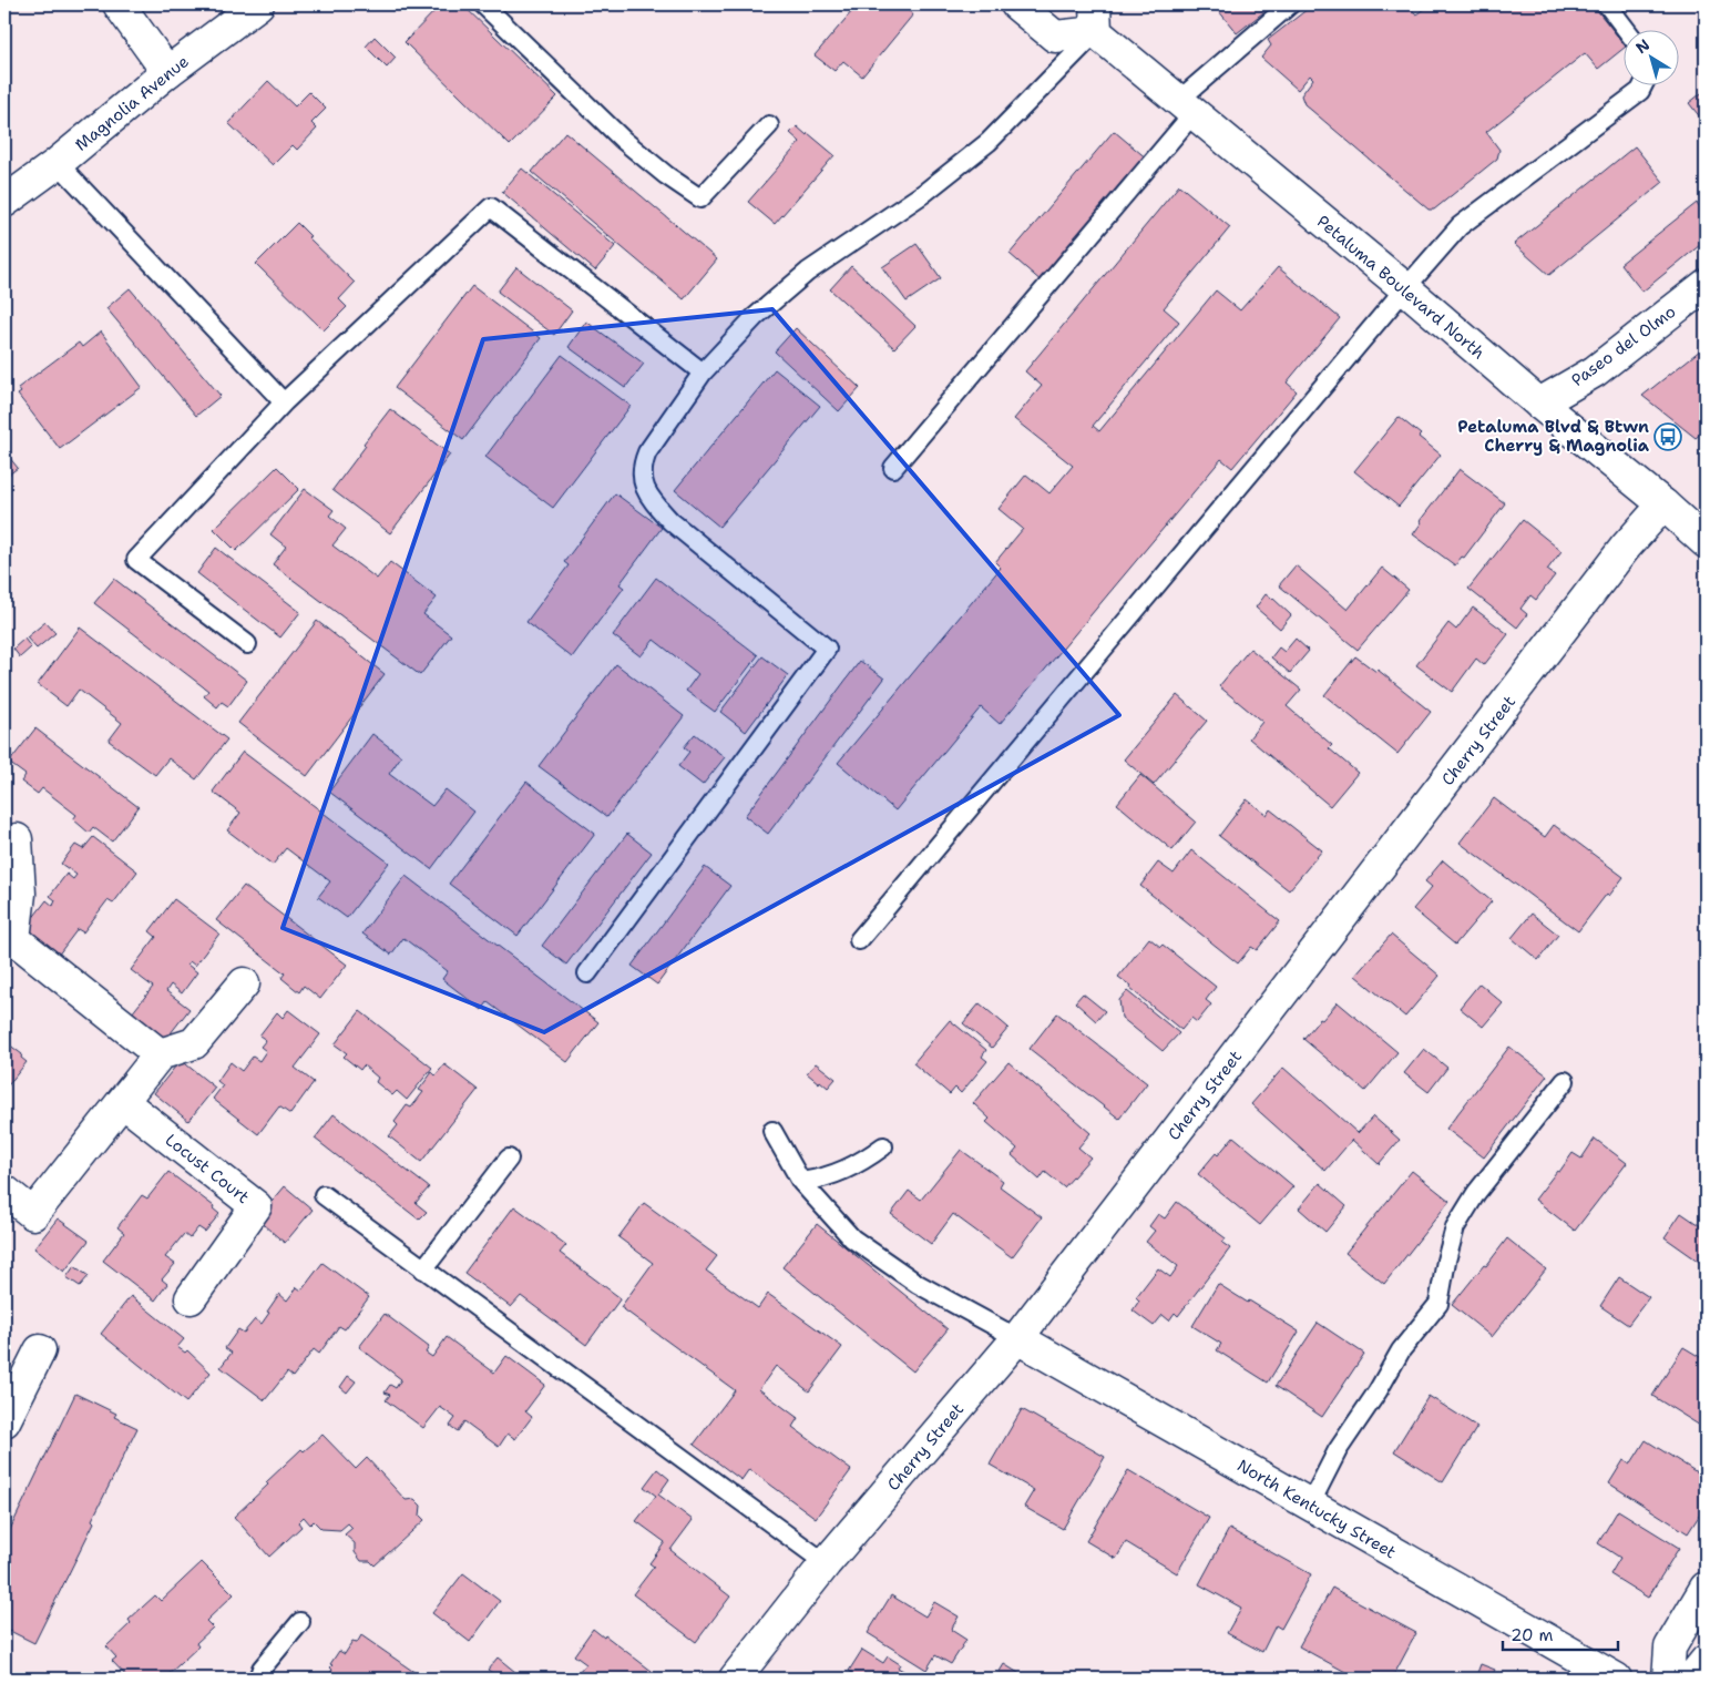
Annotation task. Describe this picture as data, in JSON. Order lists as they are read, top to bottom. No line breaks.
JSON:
{"streets":{"street":["Magnolia Avenue","Petaluma Boulevard North","Paseo del Olmo","Cherry Street","Locust Court","North Kentucky Street"]},"crossings":[["Petaluma Boulevard North","Paseo del Olmo"],["Petaluma Boulevard North","Cherry Street"],["Cherry Street","North Kentucky Street"]],"places":{"bus stop":["Petaluma Blvd & Btwn Cherry & Magnolia"]},"scale_bar":"20 m","north":"top left"}
